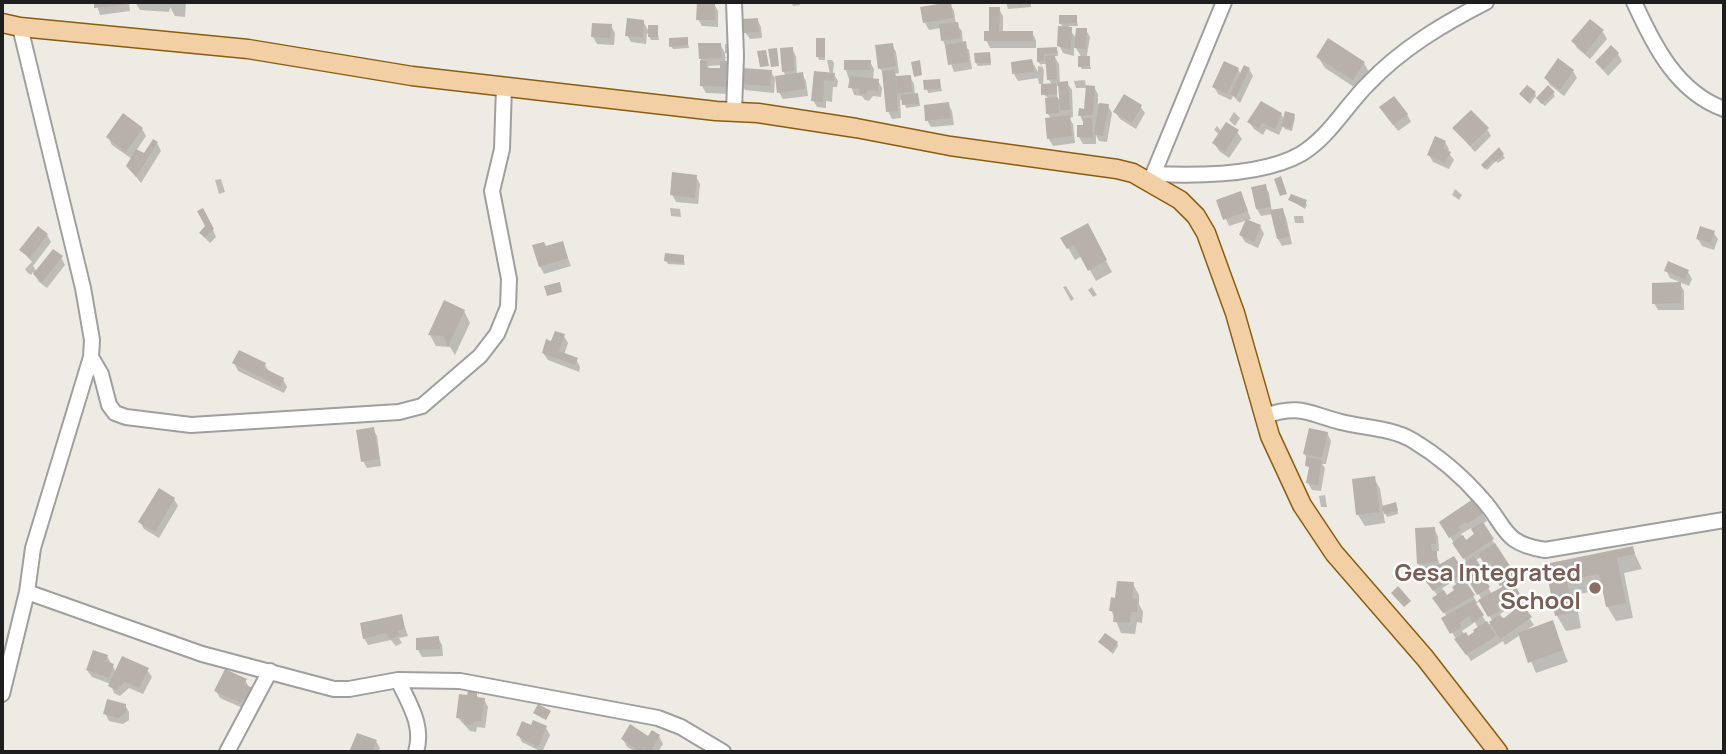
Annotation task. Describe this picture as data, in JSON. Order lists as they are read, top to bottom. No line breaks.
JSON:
{"places":["Gesa Integrated School"]}
